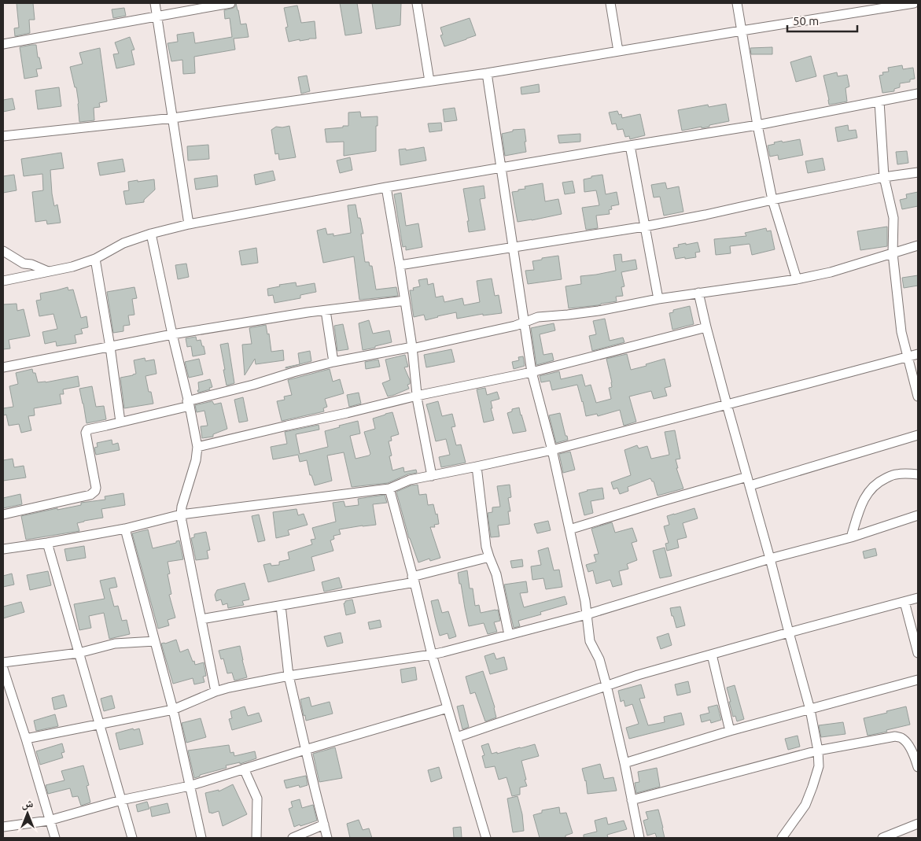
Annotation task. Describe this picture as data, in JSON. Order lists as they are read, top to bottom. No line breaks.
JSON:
{"scale_bar":"50 m","north":"top"}
